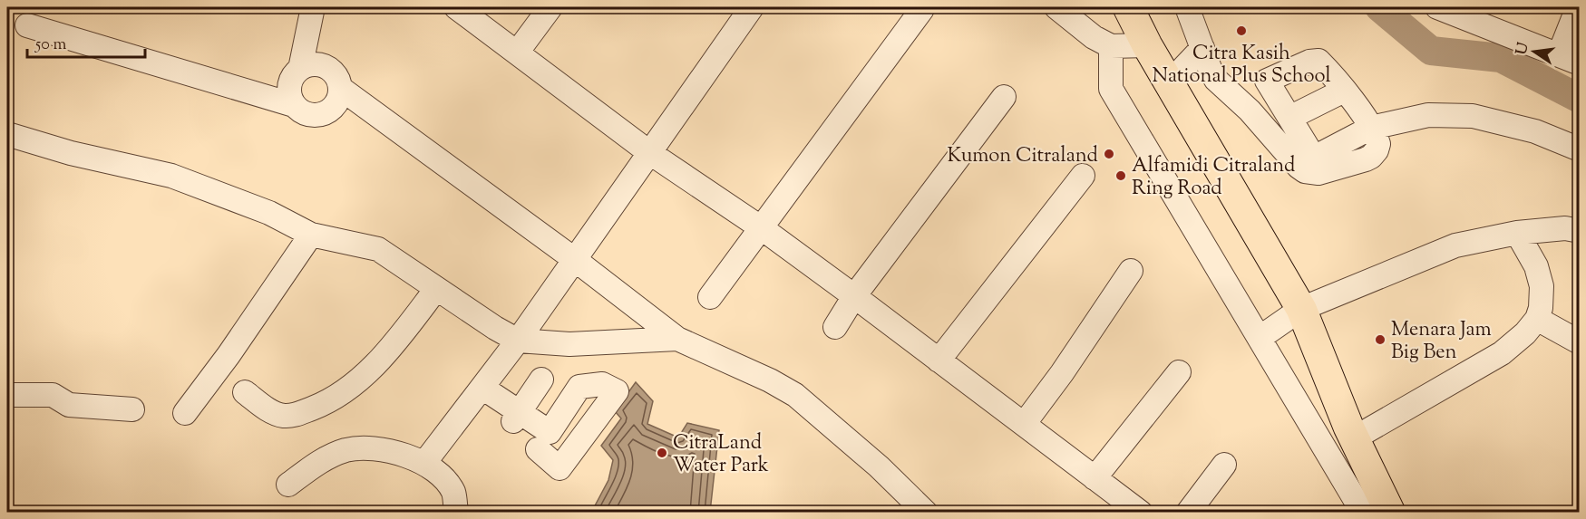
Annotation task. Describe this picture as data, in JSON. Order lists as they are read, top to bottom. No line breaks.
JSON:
{"places":["Citra Kasih National Plus School","Kumon Citraland","Alfamidi Citraland Ring Road","Menara Jam Big Ben","CitraLand Water Park"],"scale_bar":"50 m","north":"left"}
